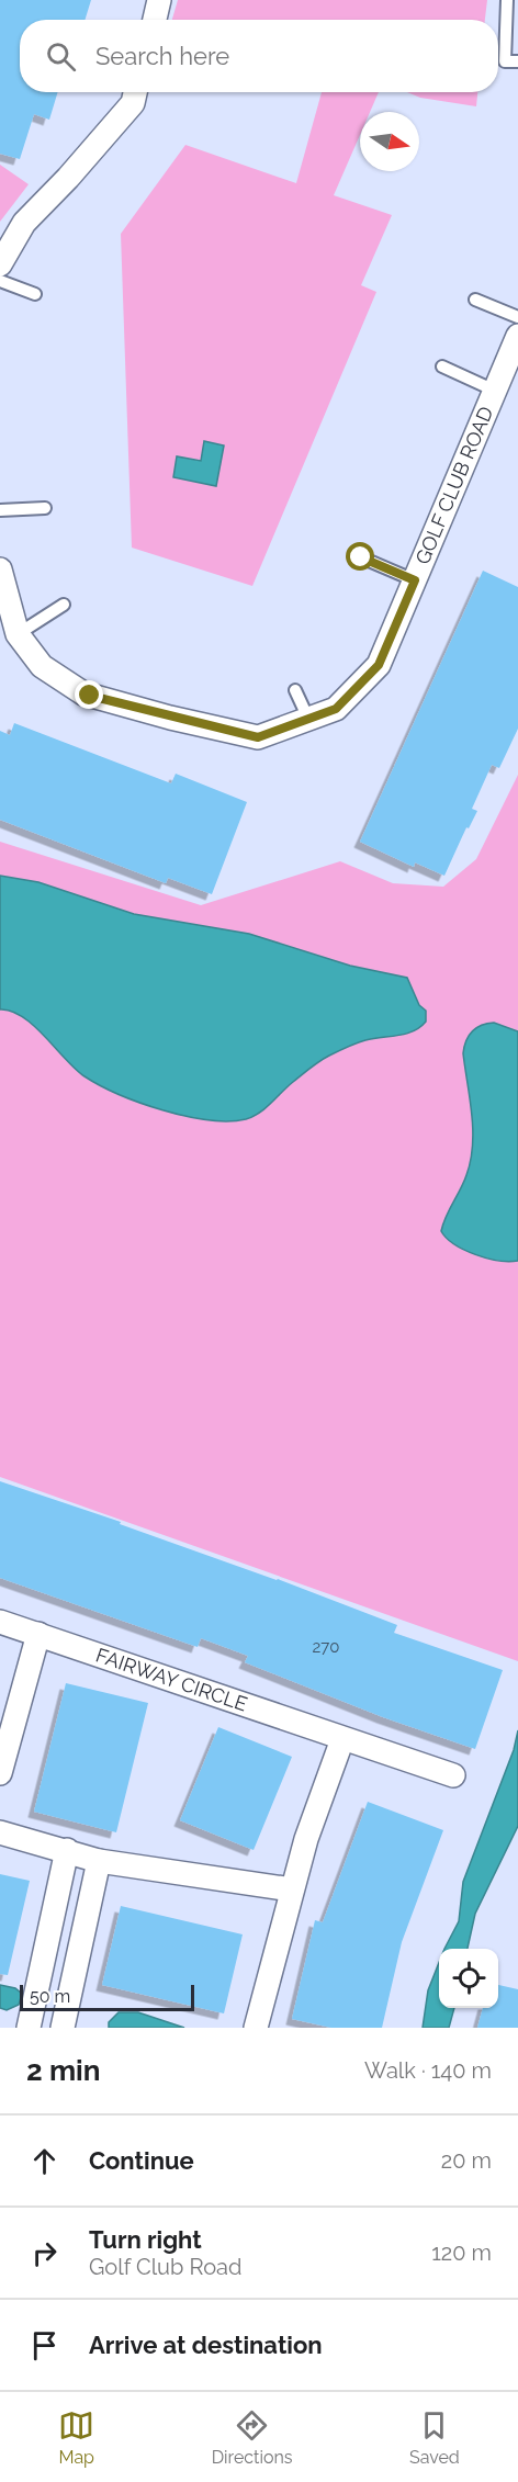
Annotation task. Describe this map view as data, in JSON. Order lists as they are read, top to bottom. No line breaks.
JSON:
{"streets":{"street":["GOLF CLUB ROAD","FAIRWAY CIRCLE"]},"house_numbers":["270"],"scale_bar":"50 m","north":"right","page":{"search":"Search here","scale":"50 m","heading":["2 min","Walk · 140 m"],"list":[["Continue","20 m"],["Turn right","Golf Club Road","120 m"],"Arrive at destination"],"nav":["Map","Directions","Saved"]}}
